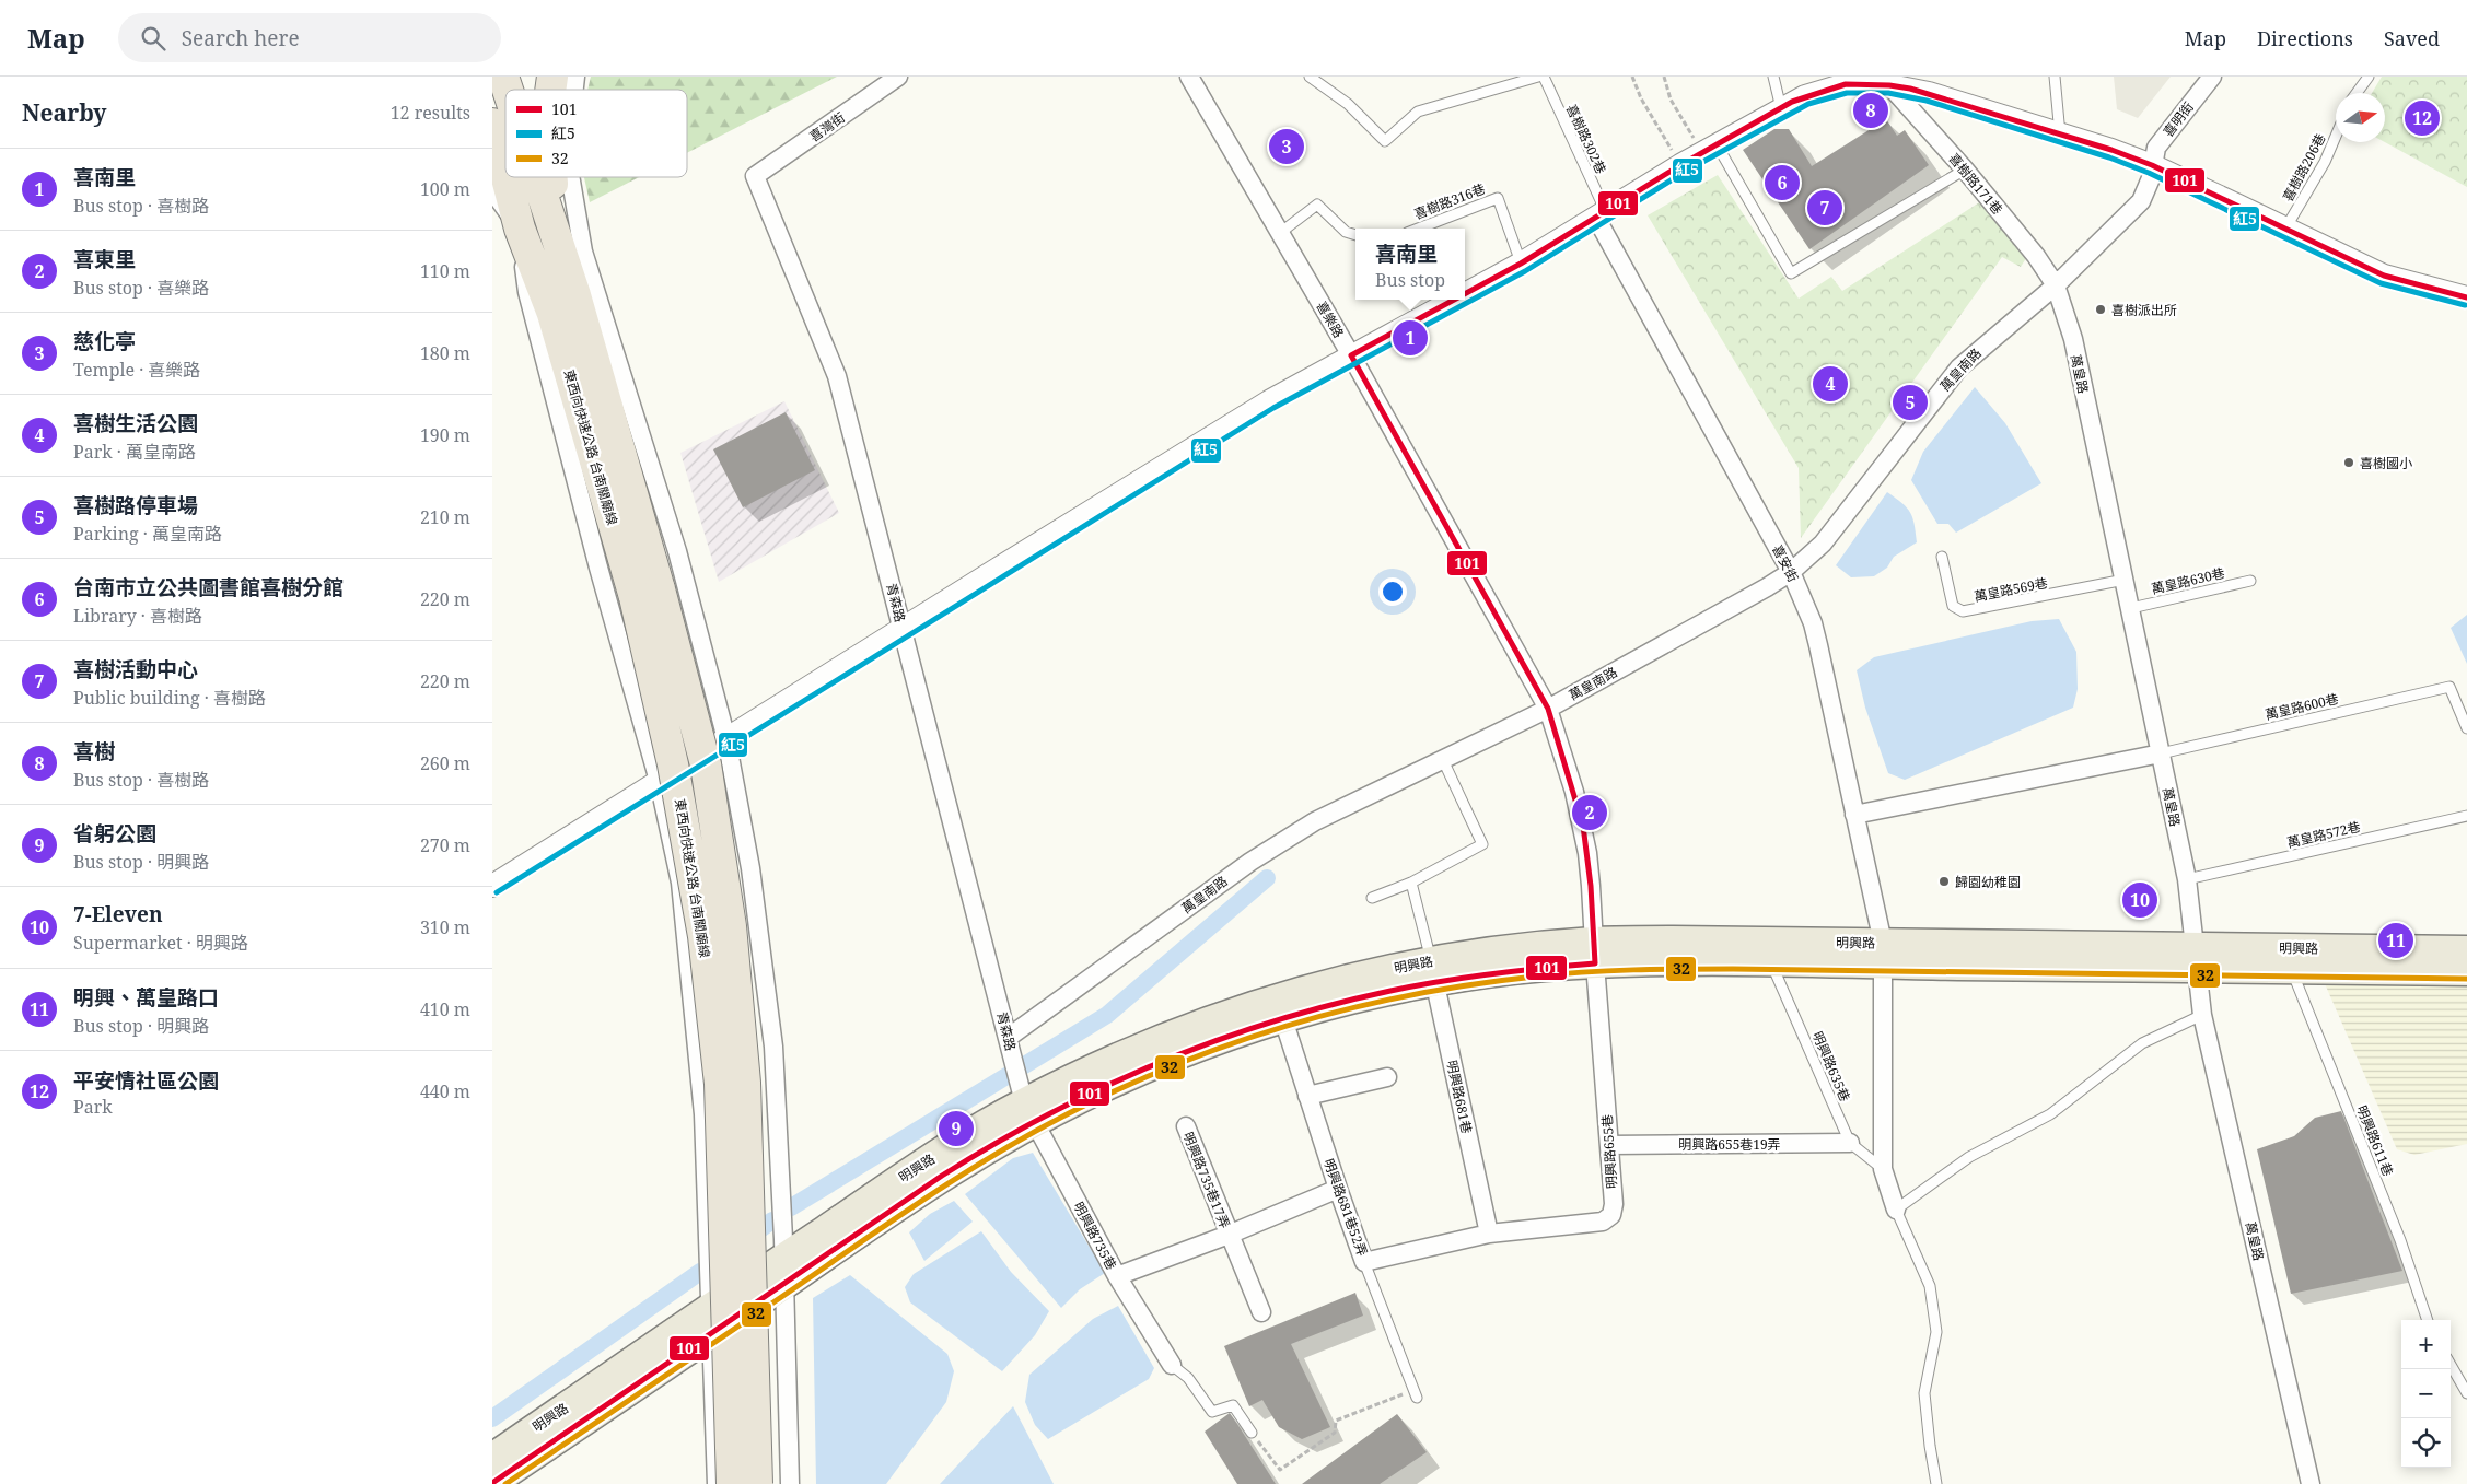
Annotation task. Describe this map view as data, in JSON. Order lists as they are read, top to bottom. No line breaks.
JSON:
{"streets":{"highway":["東西向快速公路 台南關廟線"],"main road":["明興路"],"street":["喜明街","喜灣街","喜樹路171巷","喜樂路","萬皇南路","萬皇路","喜安街","青森路","明興路681巷","明興路655巷19弄","明興路655巷","明興路735巷17弄","明興路681巷52弄","明興路735巷"],"lane":["喜樹路302巷","喜樹路206巷","喜樹路316巷","萬皇路630巷","萬皇路569巷","萬皇路600巷","萬皇路572巷","明興路635巷","明興路611巷"]},"crossings":[["喜灣街","青森路"],["喜樹路302巷","喜安街"],["喜樹路171巷","萬皇南路"],["喜樹路171巷","萬皇路"],["喜樂路","萬皇南路"],["喜樂路","明興路"],["喜樂路","明興路655巷"],["萬皇南路","萬皇路"],["萬皇南路","喜安街"],["萬皇南路","青森路"],["萬皇路","萬皇路630巷"],["萬皇路","萬皇路569巷"],["萬皇路","萬皇路600巷"],["萬皇路","萬皇路572巷"],["萬皇路","明興路"],["喜安街","明興路"],["喜安街","明興路635巷"],["青森路","明興路"],["青森路","明興路735巷"],["明興路","明興路635巷"],["明興路","明興路681巷"],["明興路","明興路611巷"],["明興路","明興路655巷"],["明興路","明興路681巷52弄"],["明興路","明興路735巷"],["明興路635巷","明興路655巷19弄"],["明興路681巷","明興路655巷"],["明興路681巷","明興路681巷52弄"],["明興路655巷19弄","明興路655巷"],["明興路655巷","明興路681巷52弄"],["明興路735巷17弄","明興路681巷52弄"],["明興路735巷17弄","明興路735巷"]],"places":["喜樹派出所","喜樹國小","歸園幼稚園"],"lines":["transit line 101","transit line 紅5","transit line 32"],"legend":["101","紅5","32"],"north":"right","page":{"header":"Map","search":"Search here","nav":["Map","Directions","Saved"],"heading":["Nearby","12 results"],"pins":["8","12","3","6","7","1","4","5","2","10","11","9"],"list":[{"mark":"1","name":"喜南里","note":"Bus stop · 喜樹路","value":"100 m"},{"mark":"2","name":"喜東里","note":"Bus stop · 喜樂路","value":"110 m"},{"mark":"3","name":"慈化亭","note":"Temple · 喜樂路","value":"180 m"},{"mark":"4","name":"喜樹生活公園","note":"Park · 萬皇南路","value":"190 m"},{"mark":"5","name":"喜樹路停車場","note":"Parking · 萬皇南路","value":"210 m"},{"mark":"6","name":"台南市立公共圖書館喜樹分館","note":"Library · 喜樹路","value":"220 m"},{"mark":"7","name":"喜樹活動中心","note":"Public building · 喜樹路","value":"220 m"},{"mark":"8","name":"喜樹","note":"Bus stop · 喜樹路","value":"260 m"},{"mark":"9","name":"省躬公園","note":"Bus stop · 明興路","value":"270 m"},{"mark":"10","name":"7-Eleven","note":"Supermarket · 明興路","value":"310 m"},{"mark":"11","name":"明興、萬皇路口","note":"Bus stop · 明興路","value":"410 m"},{"mark":"12","name":"平安情社區公園","note":"Park","value":"440 m"}],"popup":["喜南里","Bus stop"],"map_buttons":["+","−"]}}
